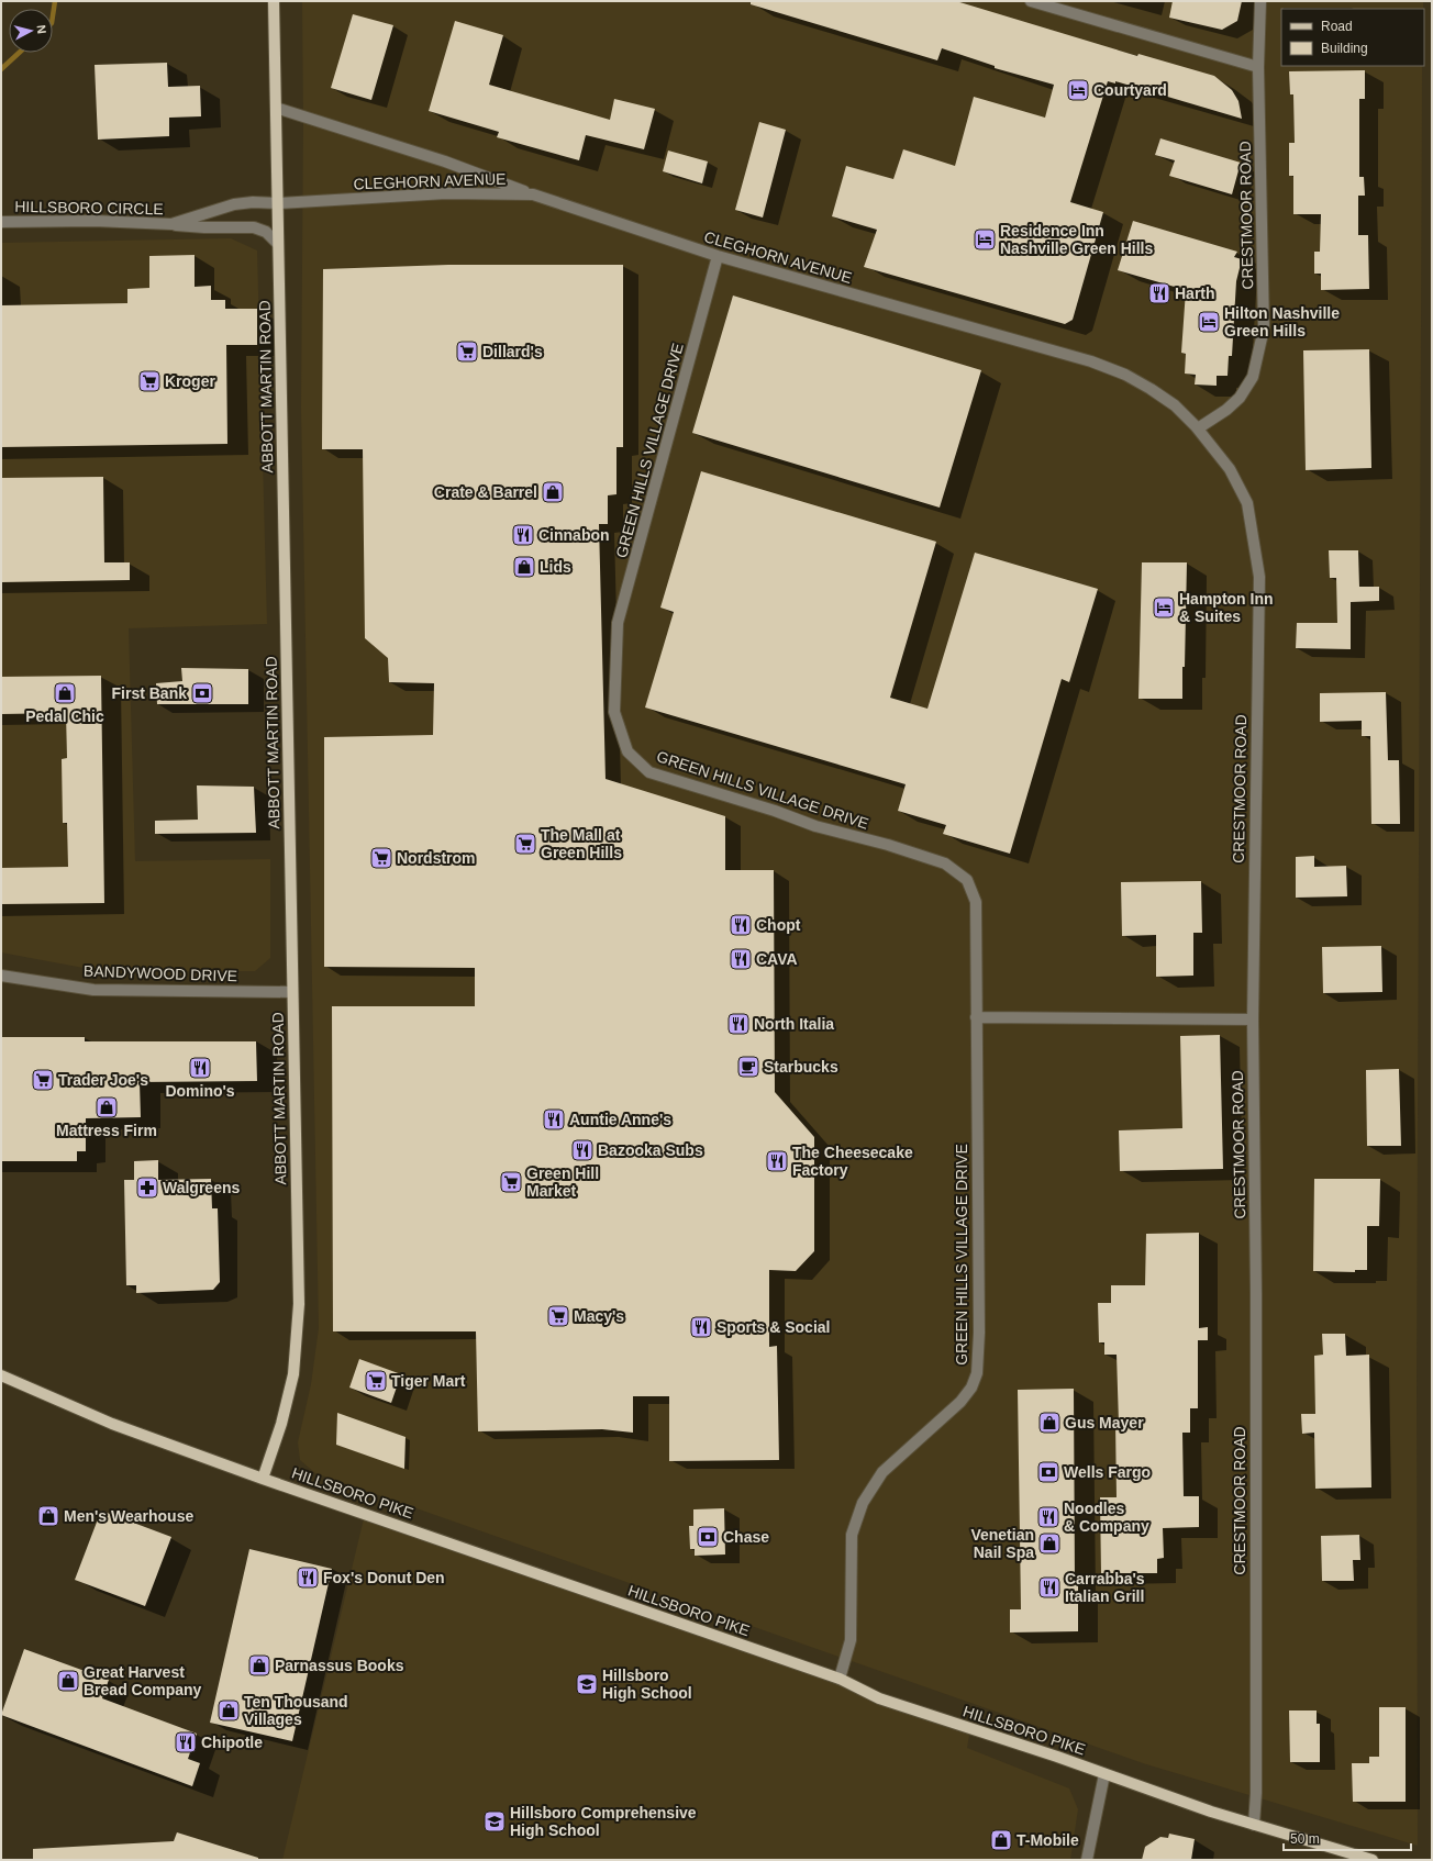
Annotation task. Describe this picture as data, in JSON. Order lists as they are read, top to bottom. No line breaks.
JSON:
{"streets":{"main road":["ABBOTT MARTIN ROAD","HILLSBORO PIKE"],"street":["CLEGHORN AVENUE","HILLSBORO CIRCLE","CRESTMOOR ROAD","GREEN HILLS VILLAGE DRIVE","BANDYWOOD DRIVE"]},"crossings":[["CLEGHORN AVENUE","HILLSBORO CIRCLE"],["CLEGHORN AVENUE","CRESTMOOR ROAD"],["CLEGHORN AVENUE","ABBOTT MARTIN ROAD"],["CLEGHORN AVENUE","GREEN HILLS VILLAGE DRIVE"],["HILLSBORO CIRCLE","ABBOTT MARTIN ROAD"],["CRESTMOOR ROAD","HILLSBORO PIKE"],["ABBOTT MARTIN ROAD","BANDYWOOD DRIVE"],["ABBOTT MARTIN ROAD","HILLSBORO PIKE"],["GREEN HILLS VILLAGE DRIVE","HILLSBORO PIKE"]],"places":{"hotel":["Courtyard","Residence Inn Nashville Green Hills","Hilton Nashville Green Hills","Hampton Inn & Suites"],"restaurant":["Harth","Cinnabon","Chopt","CAVA","North Italia","Domino's","Auntie Anne's","Bazooka Subs","The Cheesecake Factory","Sports & Social","Noodles & Company","Fox's Donut Den","Carrabba's Italian Grill","Chipotle"],"supermarket":["Dillard's","Kroger","The Mall at Green Hills","Nordstrom","Trader Joe's","Green Hill Market","Macy's","Tiger Mart"],"shop":["Crate & Barrel","Lids","Pedal Chic","Mattress Firm","Gus Mayer","Men's Wearhouse","Venetian Nail Spa","Parnassus Books","Great Harvest Bread Company","Ten Thousand Villages","T-Mobile"],"bank":["First Bank","Wells Fargo","Chase"],"cafe":["Starbucks"],"pharmacy":["Walgreens"],"school or university":["Hillsboro High School","Hillsboro Comprehensive High School"]},"legend":["Road","Building"],"scale_bar":"50 m","north":"right"}
